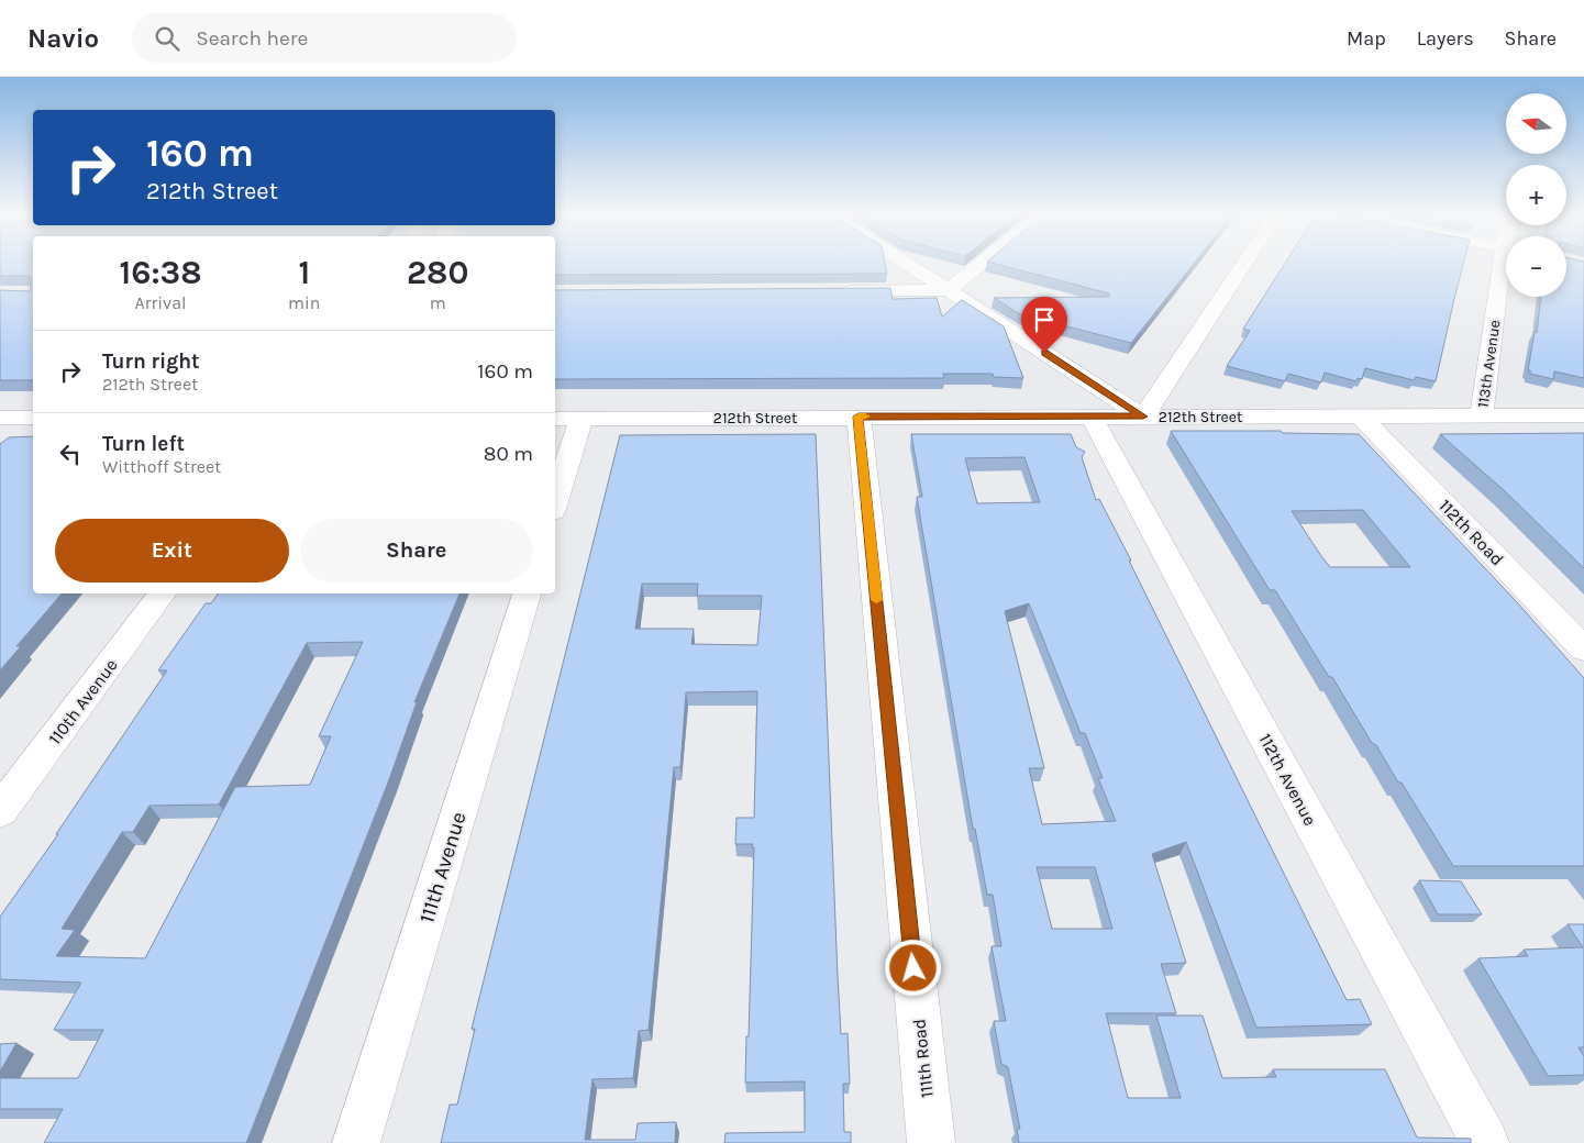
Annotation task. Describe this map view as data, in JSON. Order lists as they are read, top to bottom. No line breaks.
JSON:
{"streets":{"street":["113th Avenue","212th Street","112th Road","110th Avenue","112th Avenue","111th Avenue","111th Road"]},"crossings":[["113th Avenue","212th Street"],["212th Street","112th Road"],["212th Street","112th Avenue"],["212th Street","111th Road"]],"north":"left","page":{"header":"Navio","search":"Search here","nav":["Map","Layers","Share"],"map_buttons":["+","−"],"turn":["160 m","212th Street"],"eta":["16:38","Arrival","1","min","280","m"],"list":[{"name":"Turn right","note":"212th Street","value":"160 m"},{"name":"Turn left","note":"Witthoff Street","value":"80 m"}],"buttons":["Exit","Share"]}}
